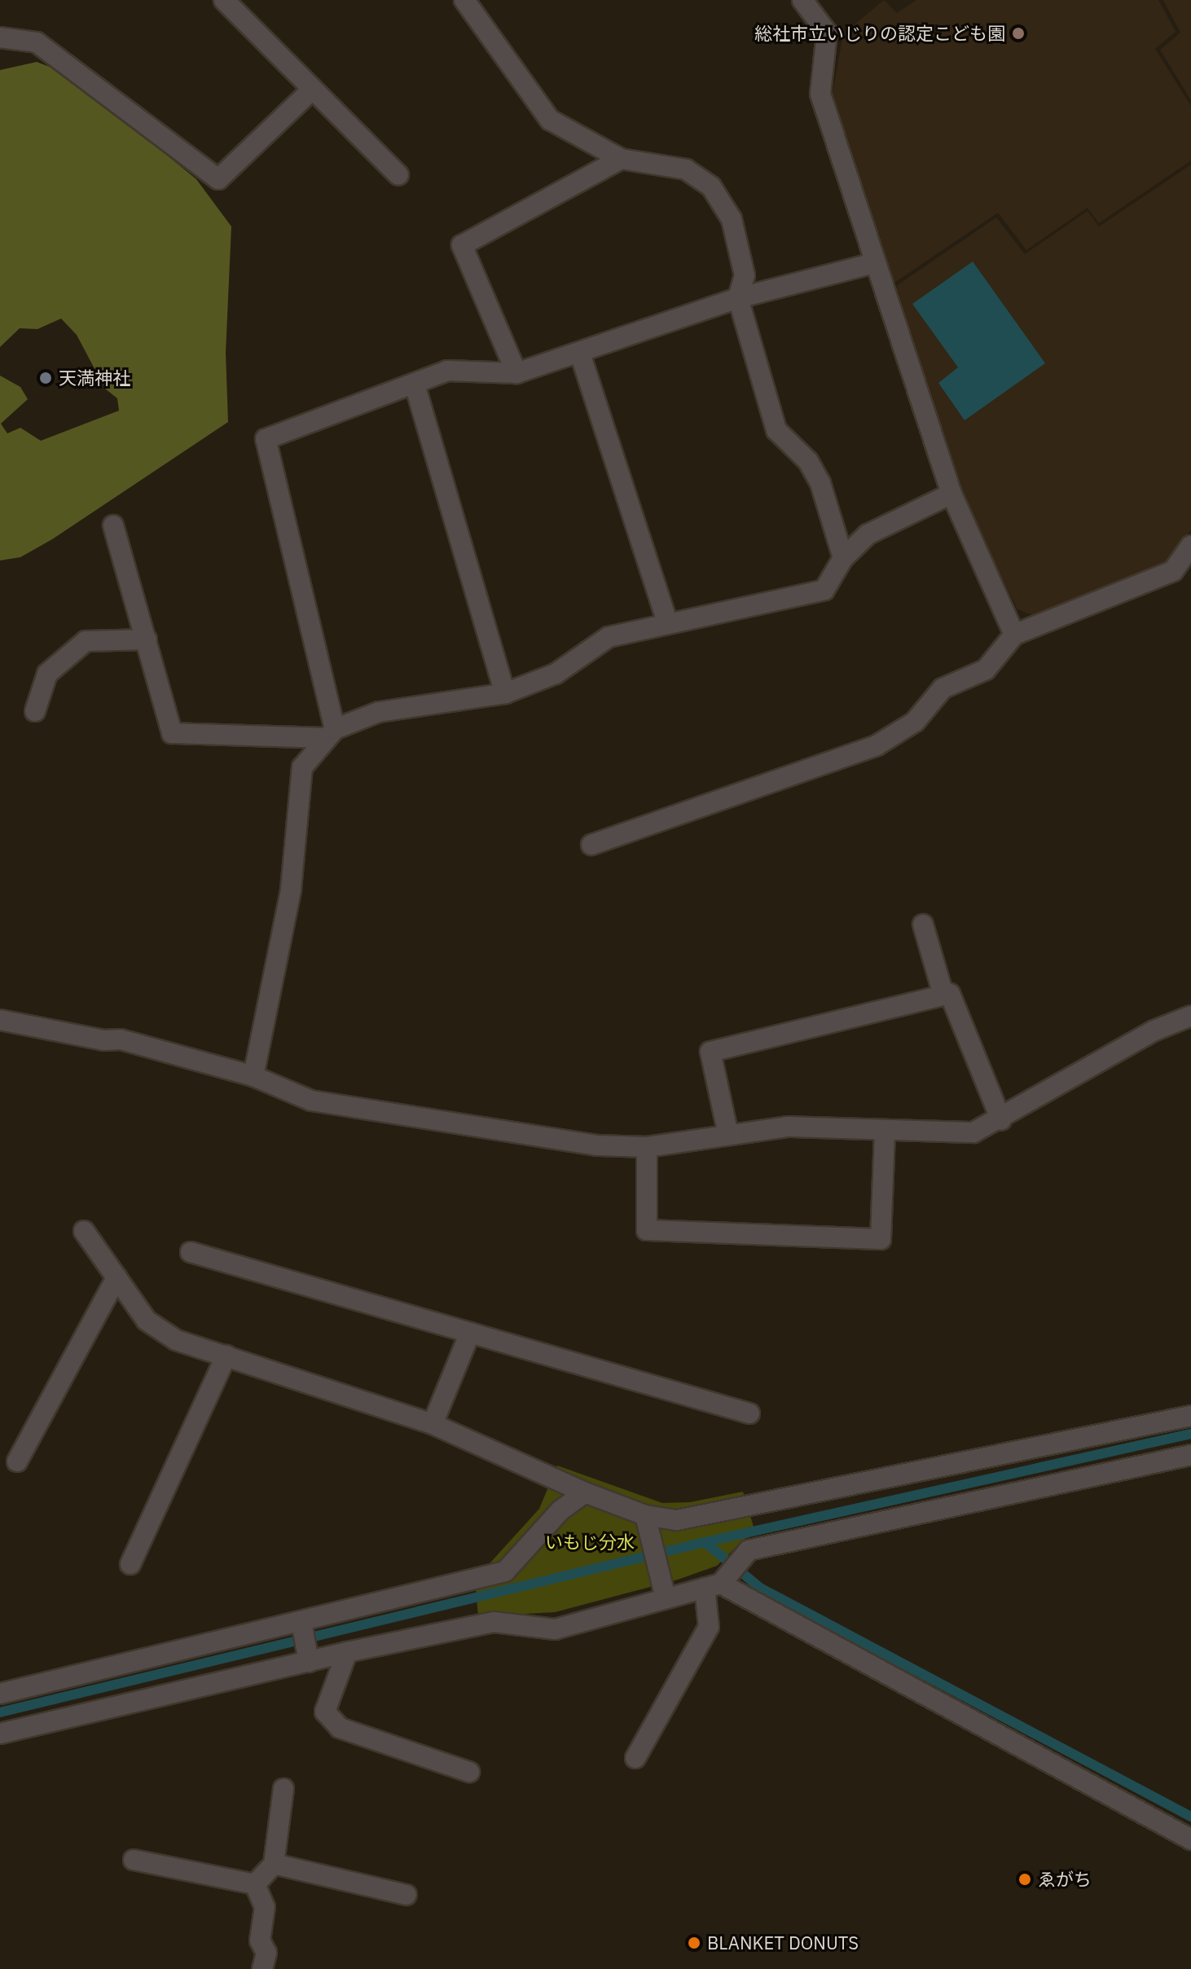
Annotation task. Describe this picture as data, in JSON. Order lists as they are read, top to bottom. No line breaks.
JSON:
{"parks":["いもじ分水"],"places":["総社市立いじりの認定こども園","天満神社","ゑがち","BLANKET DONUTS"]}
